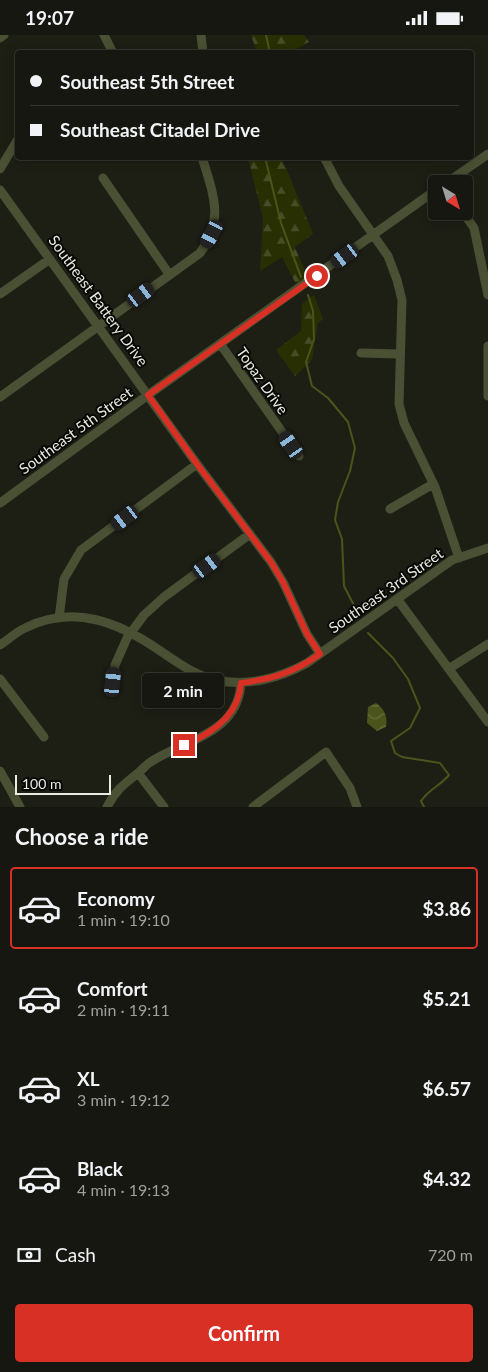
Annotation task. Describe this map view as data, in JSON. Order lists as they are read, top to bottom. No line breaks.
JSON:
{"streets":{"street":["Southeast Battery Drive","Topaz Drive","Southeast 5th Street","Southeast 3rd Street"]},"crossings":[["Southeast Battery Drive","Southeast 5th Street"],["Southeast Battery Drive","Southeast 3rd Street"],["Topaz Drive","Southeast 5th Street"]],"scale_bar":"100 m","north":"bottom right","page":{"status":"19:07","banner":["Southeast 5th Street","Southeast Citadel Drive"],"bubble":"2 min","scale":"100 m","heading":"Choose a ride","list":[{"name":"Economy","note":"1 min · 19:10","value":"$3.86"},{"name":"Comfort","note":"2 min · 19:11","value":"$5.21"},{"name":"XL","note":"3 min · 19:12","value":"$6.57"},{"name":"Black","note":"4 min · 19:13","value":"$4.32"}],"pay":["Cash","720 m"],"buttons":"Confirm"}}
